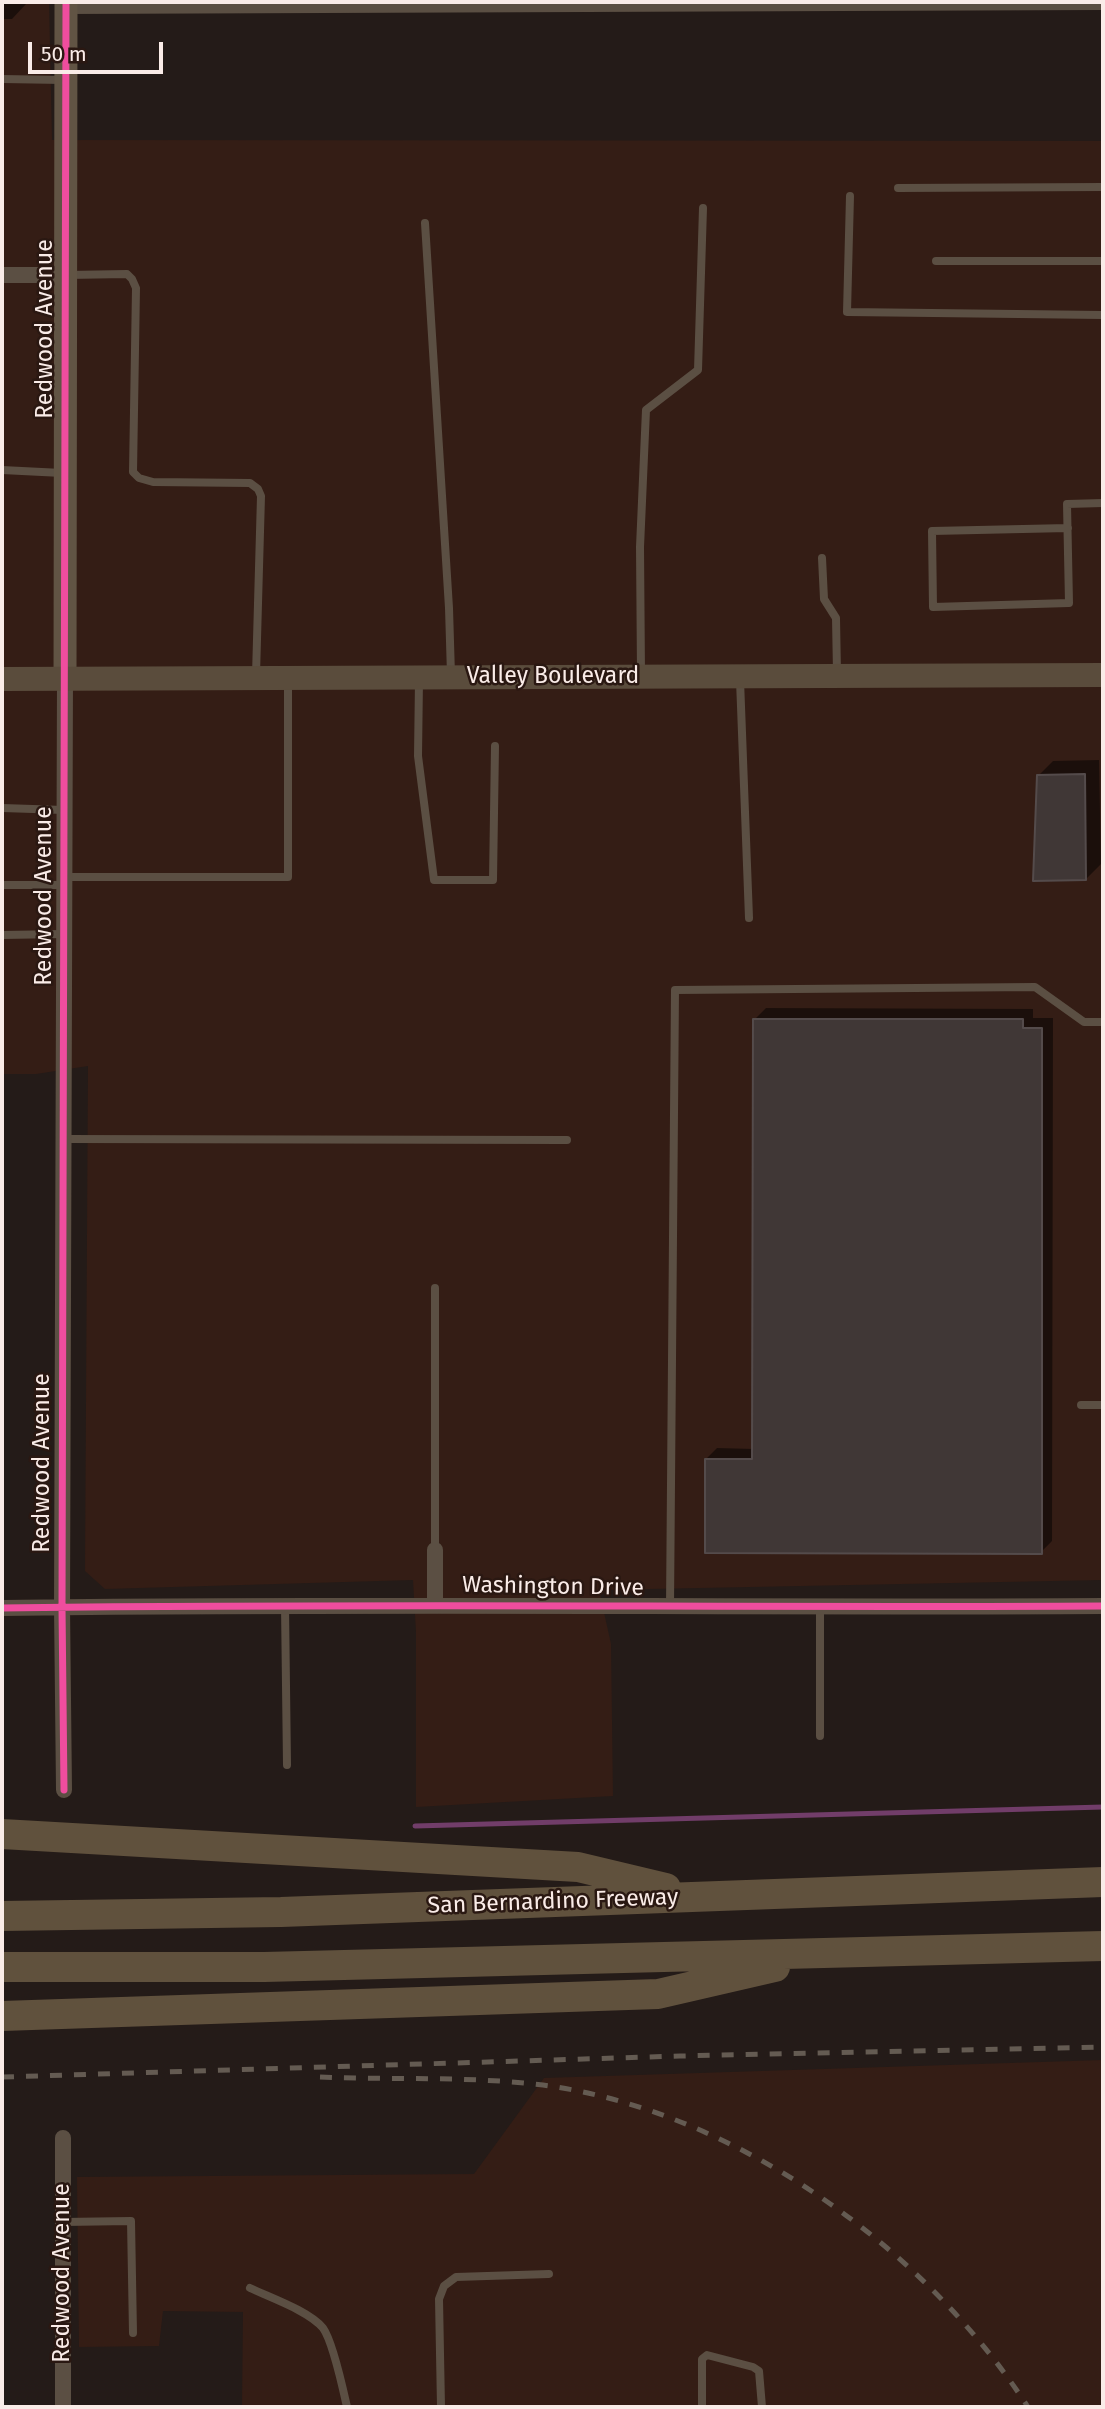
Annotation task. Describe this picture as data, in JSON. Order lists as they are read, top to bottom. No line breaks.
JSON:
{"streets":{"highway":["San Bernardino Freeway"],"main road":["Valley Boulevard"],"street":["Redwood Avenue","Washington Drive"]},"crossings":[["Redwood Avenue","Valley Boulevard"],["Redwood Avenue","Washington Drive"]],"scale_bar":"50 m"}
